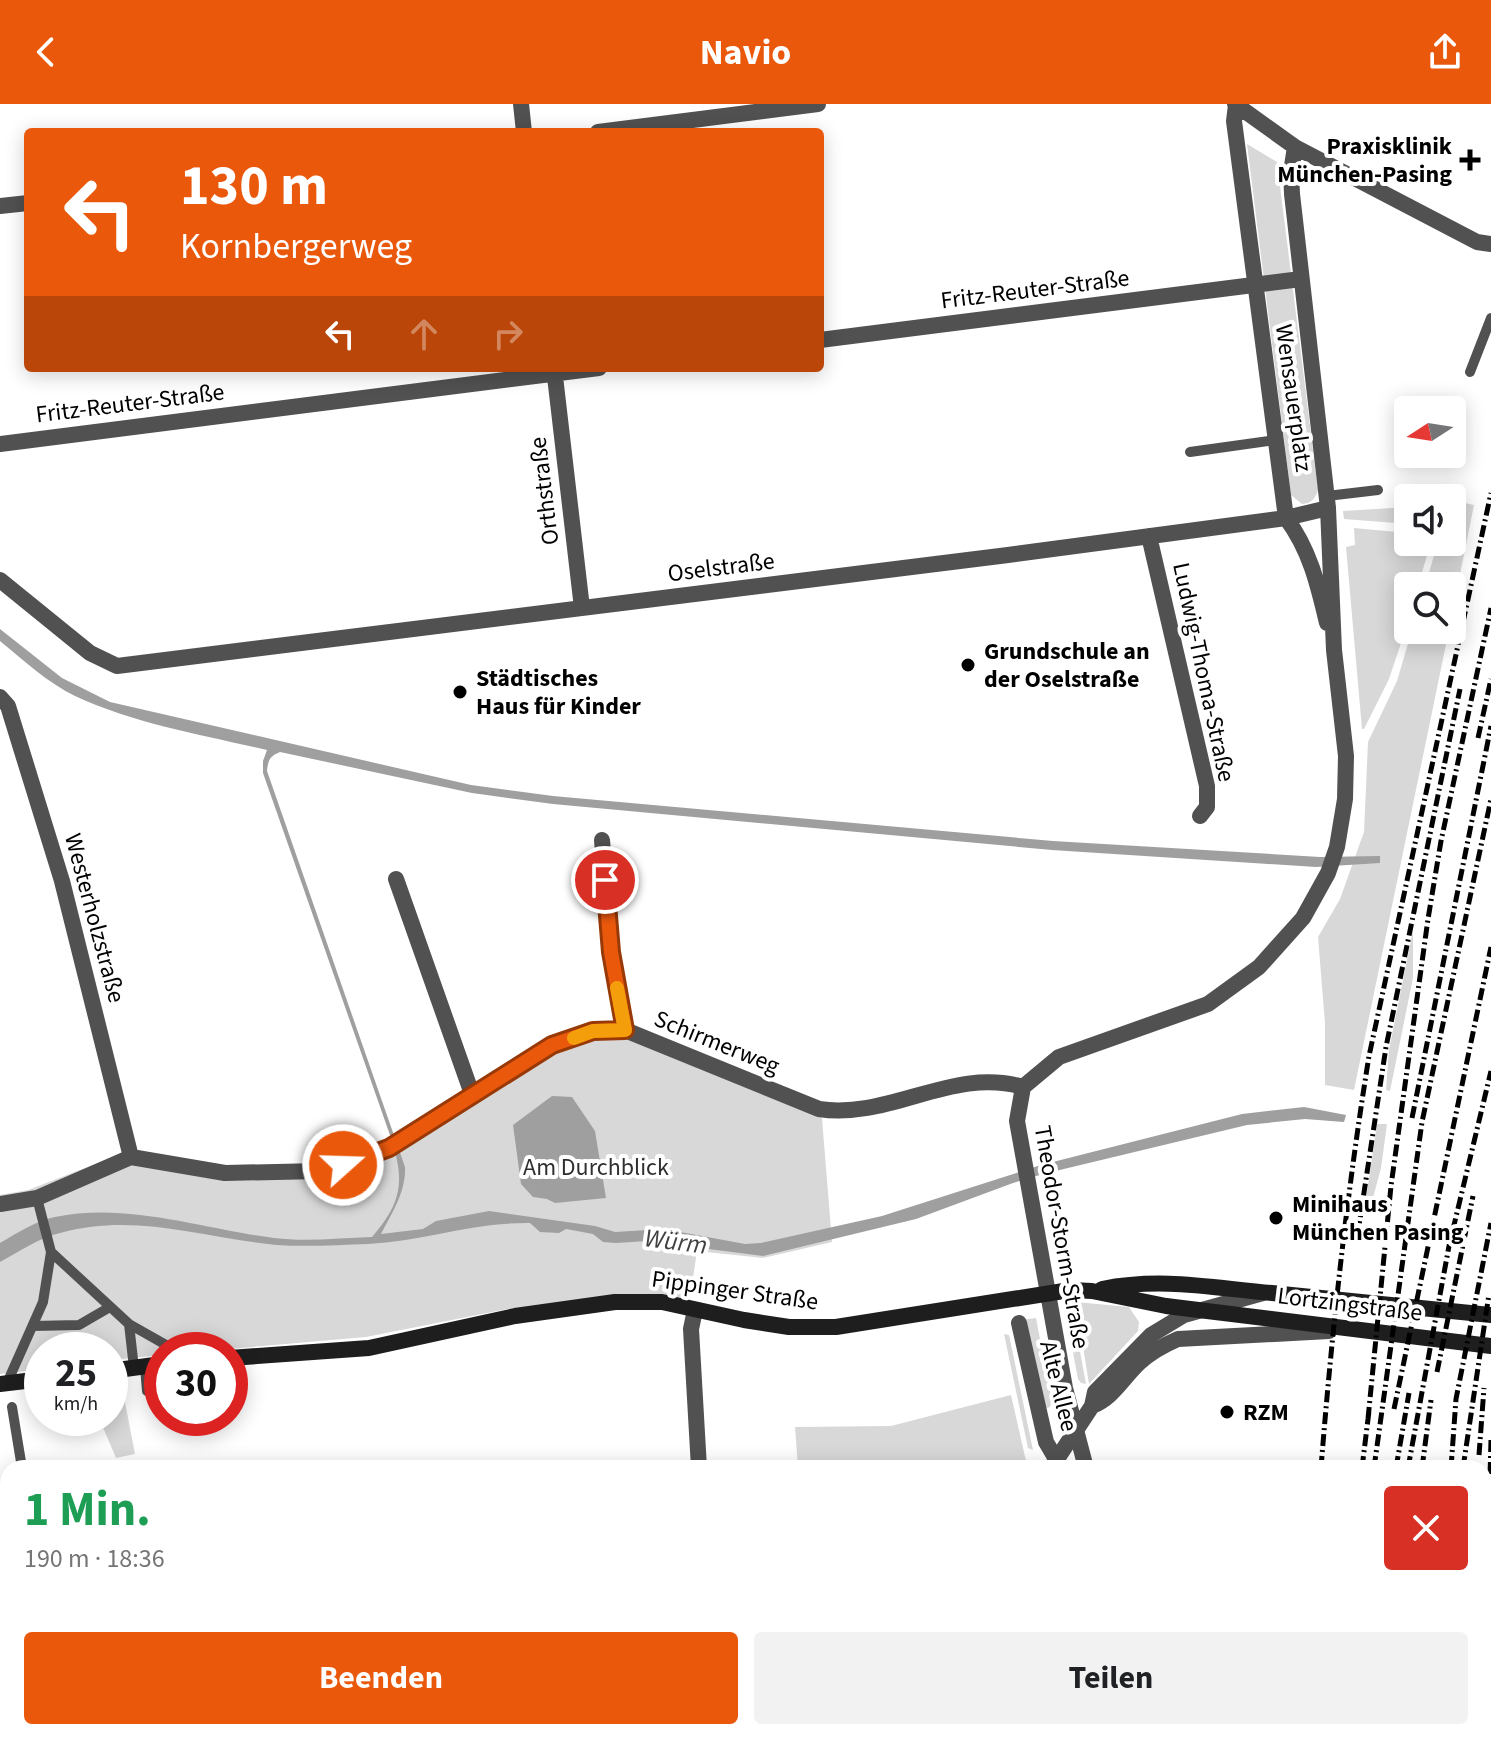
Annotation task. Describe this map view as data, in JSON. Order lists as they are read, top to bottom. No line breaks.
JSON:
{"streets":{"main road":["Pippinger Straße","Lortzingstraße"],"street":["Fritz-Reuter-Straße","Wensauerplatz","Orthstraße","Oselstraße","Ludwig-Thoma-Straße","Westerholzstraße","Schirmerweg","Theodor-Storm-Straße","Alte Allee"]},"crossings":[["Fritz-Reuter-Straße","Wensauerplatz"],["Wensauerplatz","Oselstraße"],["Orthstraße","Oselstraße"],["Oselstraße","Ludwig-Thoma-Straße"],["Westerholzstraße","Schirmerweg"],["Schirmerweg","Theodor-Storm-Straße"],["Theodor-Storm-Straße","Pippinger Straße"],["Theodor-Storm-Straße","Alte Allee"],["Pippinger Straße","Lortzingstraße"],["Pippinger Straße","Alte Allee"],["Lortzingstraße","Alte Allee"]],"water":["Würm"],"parks":["Am Durchblick"],"places":{"health":["Praxisklinik München-Pasing"],"other":["Grundschule an der Oselstraße","Städtisches Haus für Kinder","Minihaus München Pasing","RZM"]},"north":"left","page":{"header":"Navio","turn":["130 m","Kornbergerweg"],"speed":"25 km/h","limit":"30","heading":["1 Min.","190 m · 18:36"],"buttons":["Beenden","Teilen"]}}
